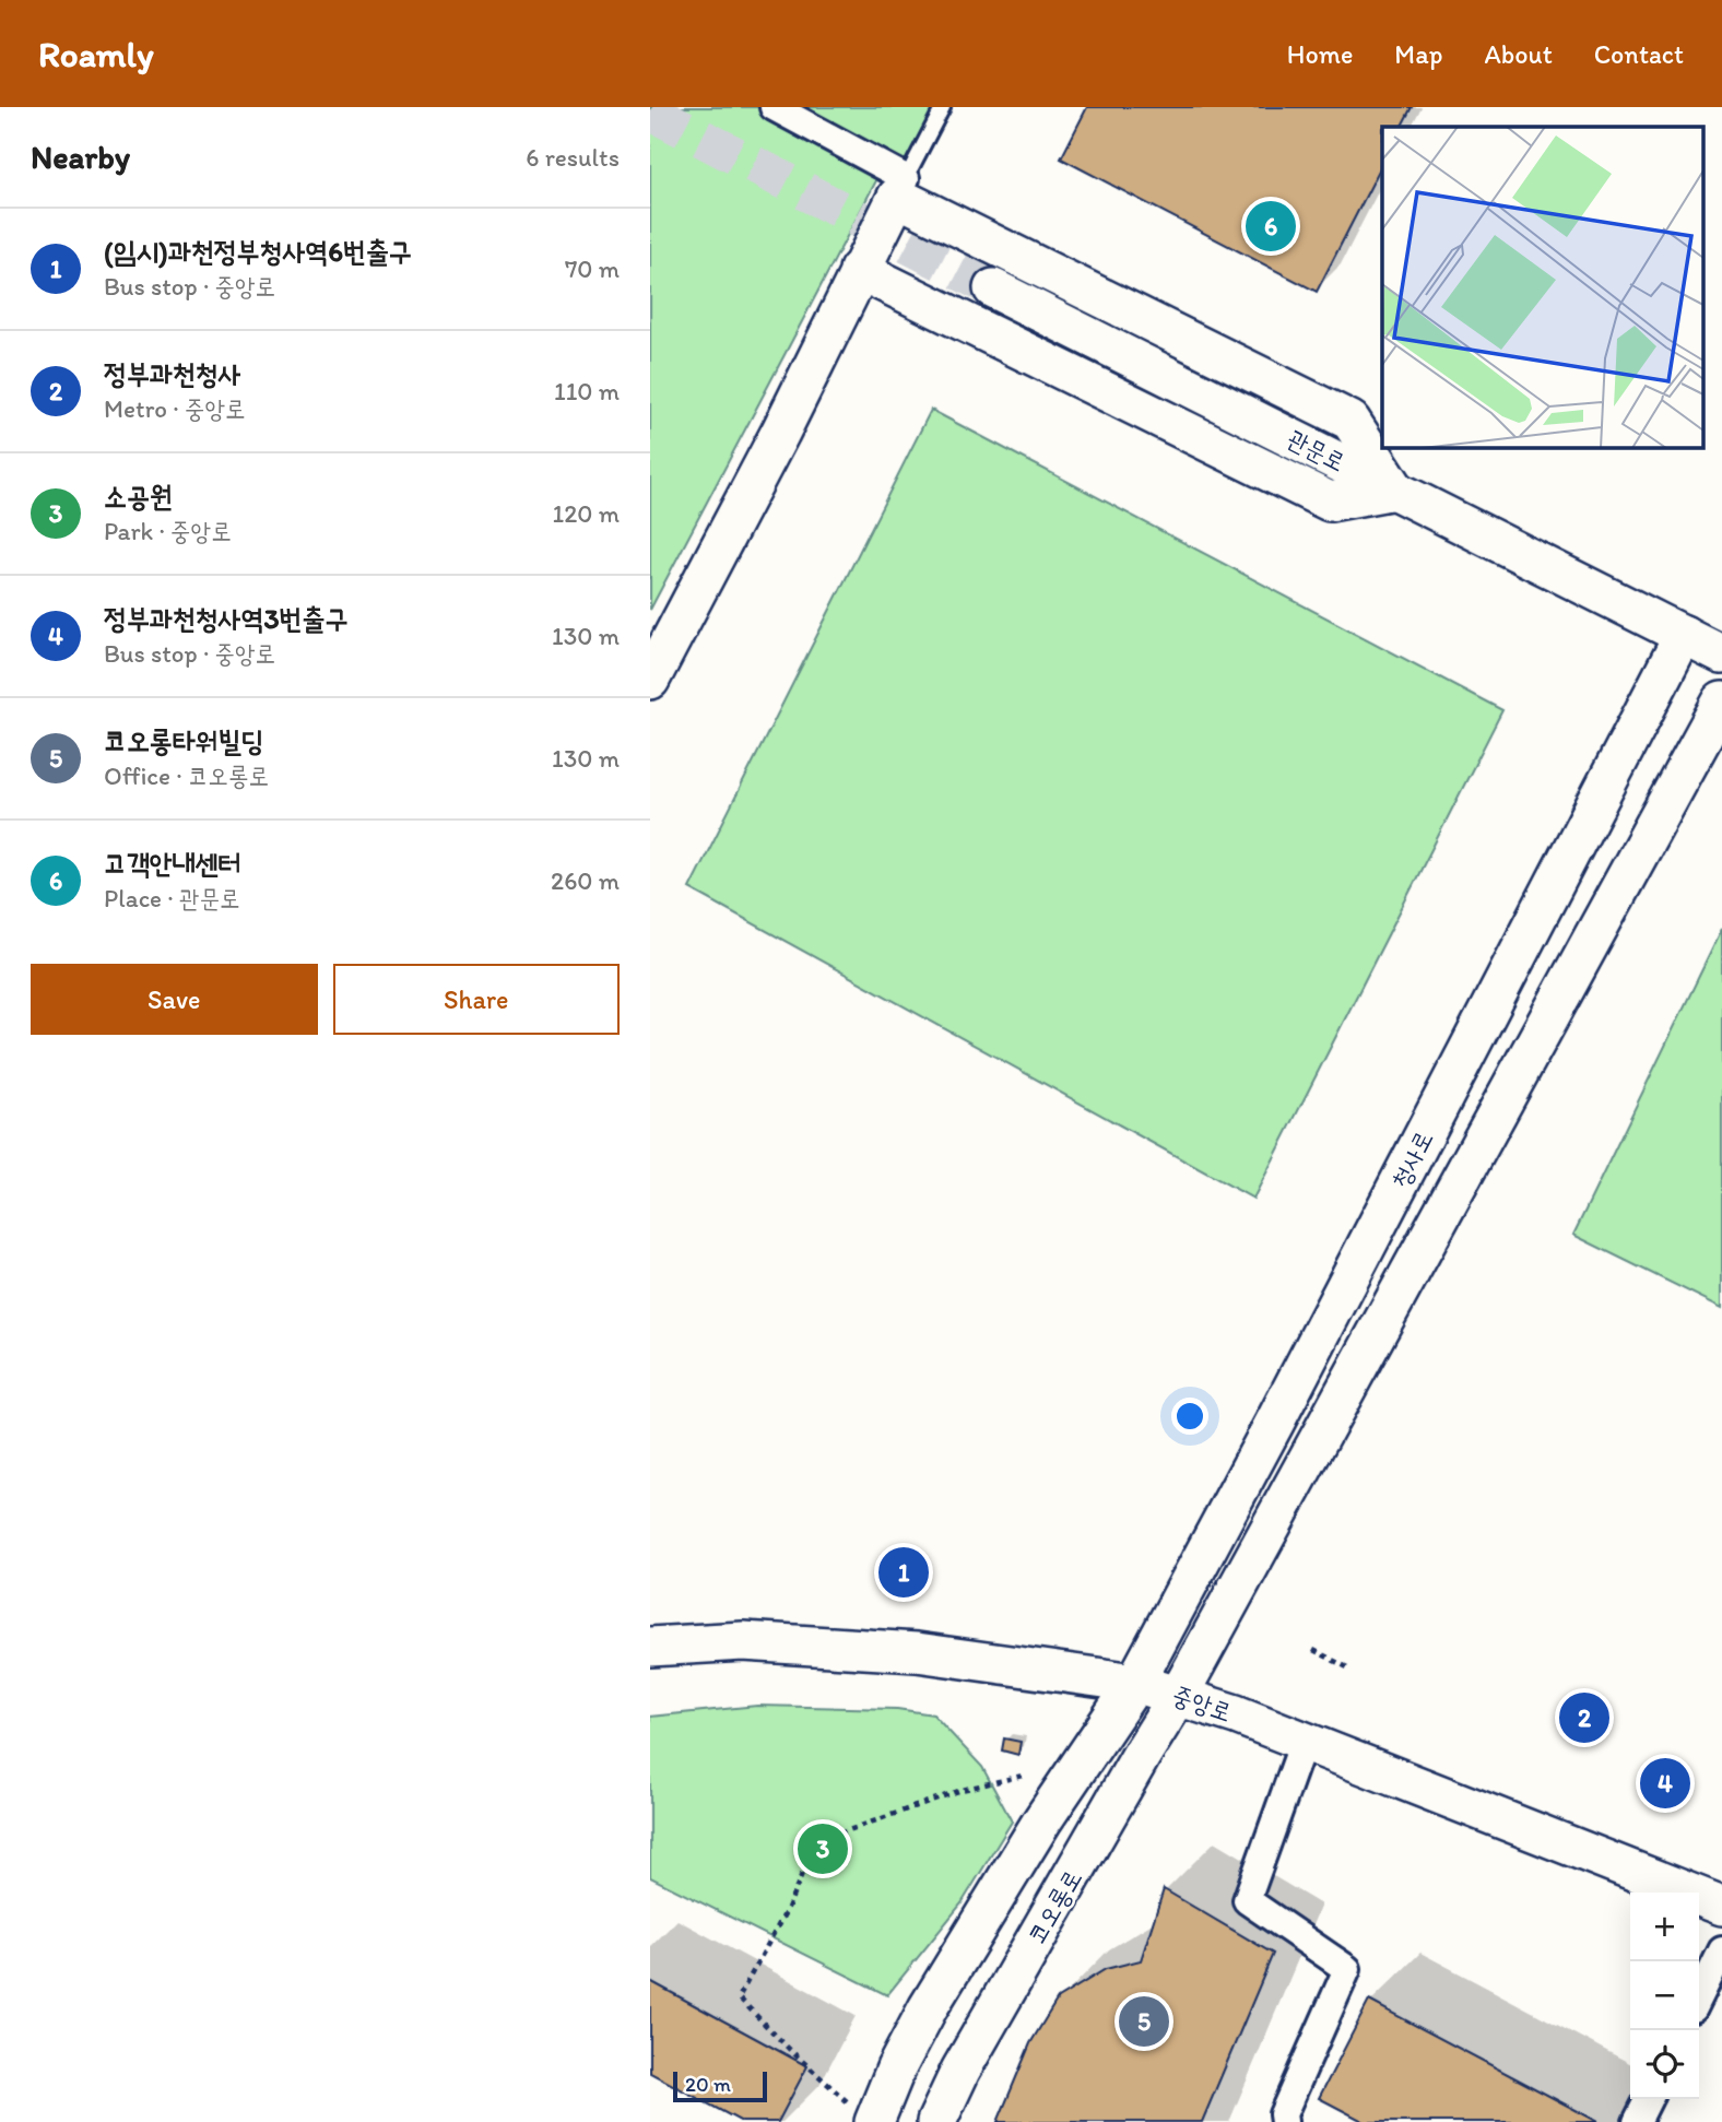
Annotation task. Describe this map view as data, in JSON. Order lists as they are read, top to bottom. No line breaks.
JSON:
{"streets":{"street":["관문로","청사로","중앙로","코오롱로"]},"crossings":[["관문로","청사로"],["청사로","중앙로"],["청사로","코오롱로"],["중앙로","코오롱로"]],"scale_bar":"20 m","page":{"header":"Roamly","nav":["Home","Map","About","Contact"],"heading":["Nearby","6 results"],"pins":["6","1","2","4","3","5"],"list":[{"mark":"1","name":"(임시)과천정부청사역6번출구","note":"Bus stop · 중앙로","value":"70 m"},{"mark":"2","name":"정부과천청사","note":"Metro · 중앙로","value":"110 m"},{"mark":"3","name":"소공원","note":"Park · 중앙로","value":"120 m"},{"mark":"4","name":"정부과천청사역3번출구","note":"Bus stop · 중앙로","value":"130 m"},{"mark":"5","name":"코오롱타워빌딩","note":"Office · 코오롱로","value":"130 m"},{"mark":"6","name":"고객안내센터","note":"Place · 관문로","value":"260 m"}],"buttons":["Save","Share"],"map_buttons":["+","−"],"scale":"20 m"}}
